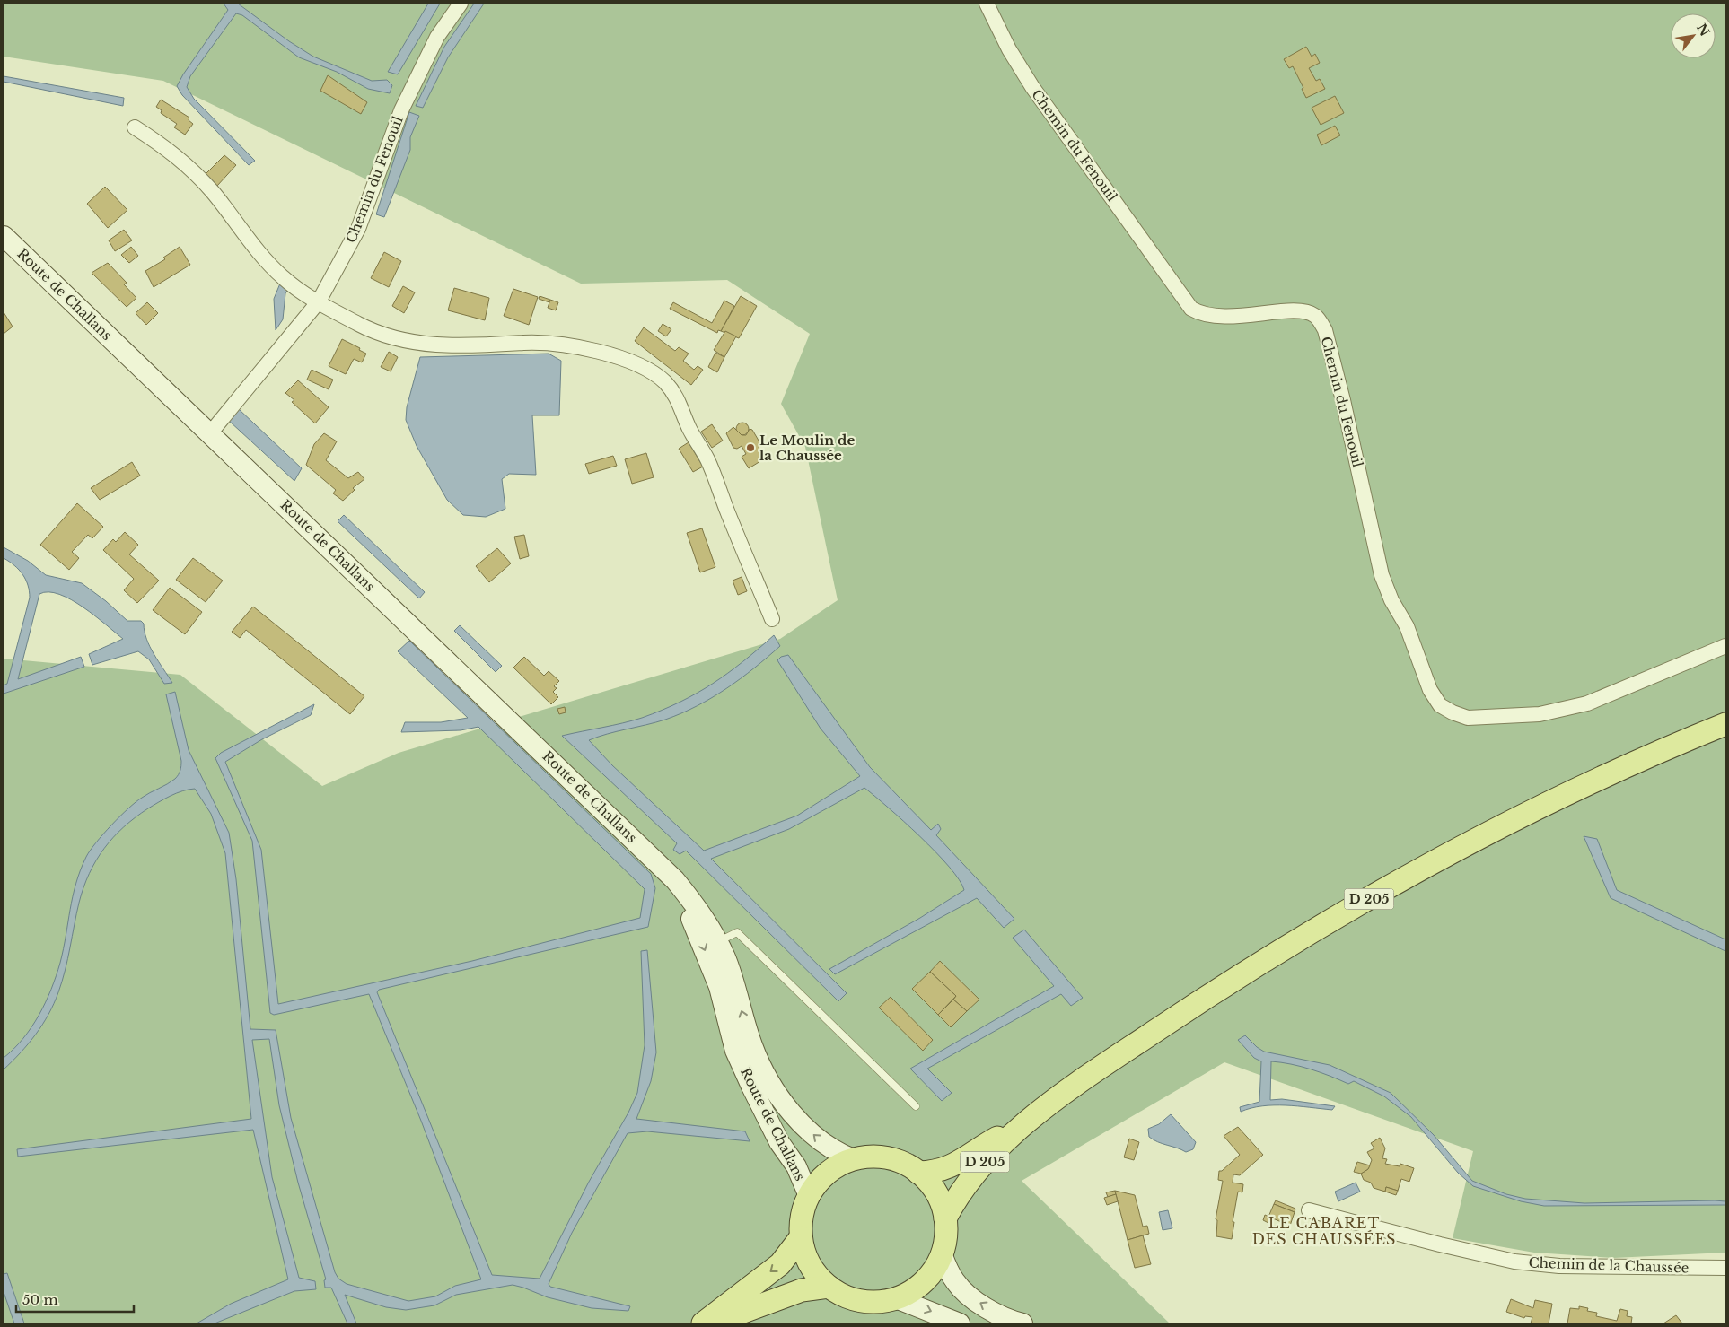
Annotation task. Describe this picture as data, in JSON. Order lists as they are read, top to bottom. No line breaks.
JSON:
{"streets":{"main road":["Route de Challans","D 205"],"street":["Chemin du Fenouil","Chemin de la Chaussée"]},"crossings":[["Chemin du Fenouil","Route de Challans"],["Route de Challans","D 205"]],"districts":["LE CABARET DES CHAUSSÉES"],"places":["Le Moulin de la Chaussée"],"scale_bar":"50 m","north":"top right"}
